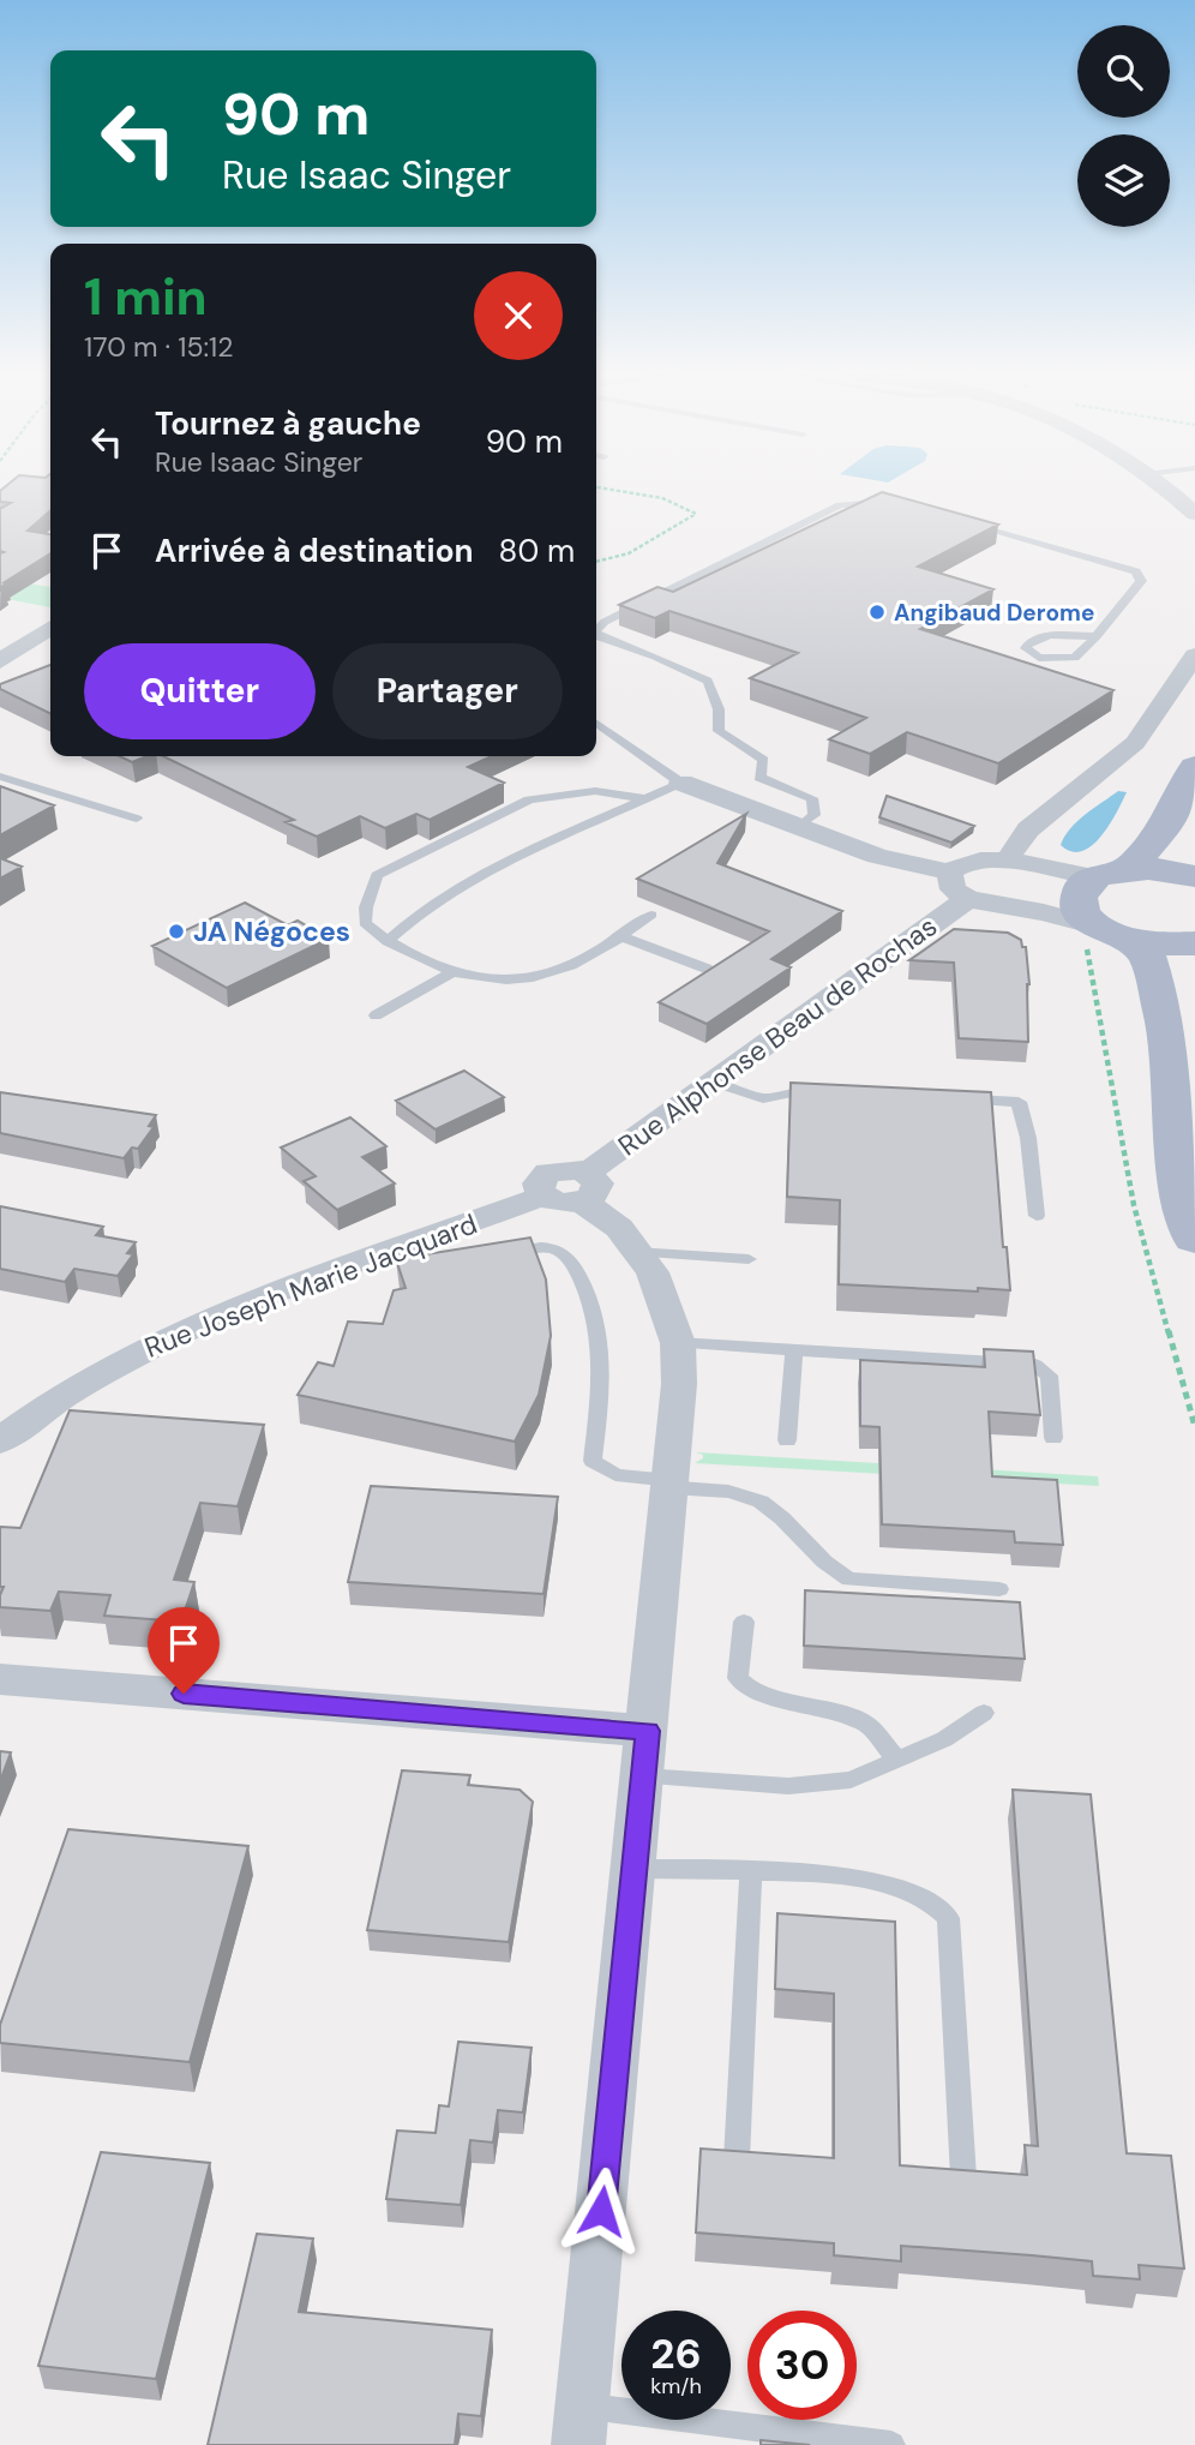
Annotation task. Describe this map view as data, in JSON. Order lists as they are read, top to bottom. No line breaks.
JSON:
{"streets":{"street":["Rue Alphonse Beau de Rochas","Rue Joseph Marie Jacquard"]},"crossings":[["Rue Alphonse Beau de Rochas","Rue Joseph Marie Jacquard"]],"places":["Angibaud Derome","JA Négoces"],"page":{"turn":["90 m","Rue Isaac Singer"],"heading":["1 min","170 m · 15:12"],"list":[{"name":"Tournez à gauche","note":"Rue Isaac Singer","value":"90 m"},{"name":"Arrivée à destination","value":"80 m"}],"buttons":["Quitter","Partager"],"speed":"26 km/h","limit":"30"}}
